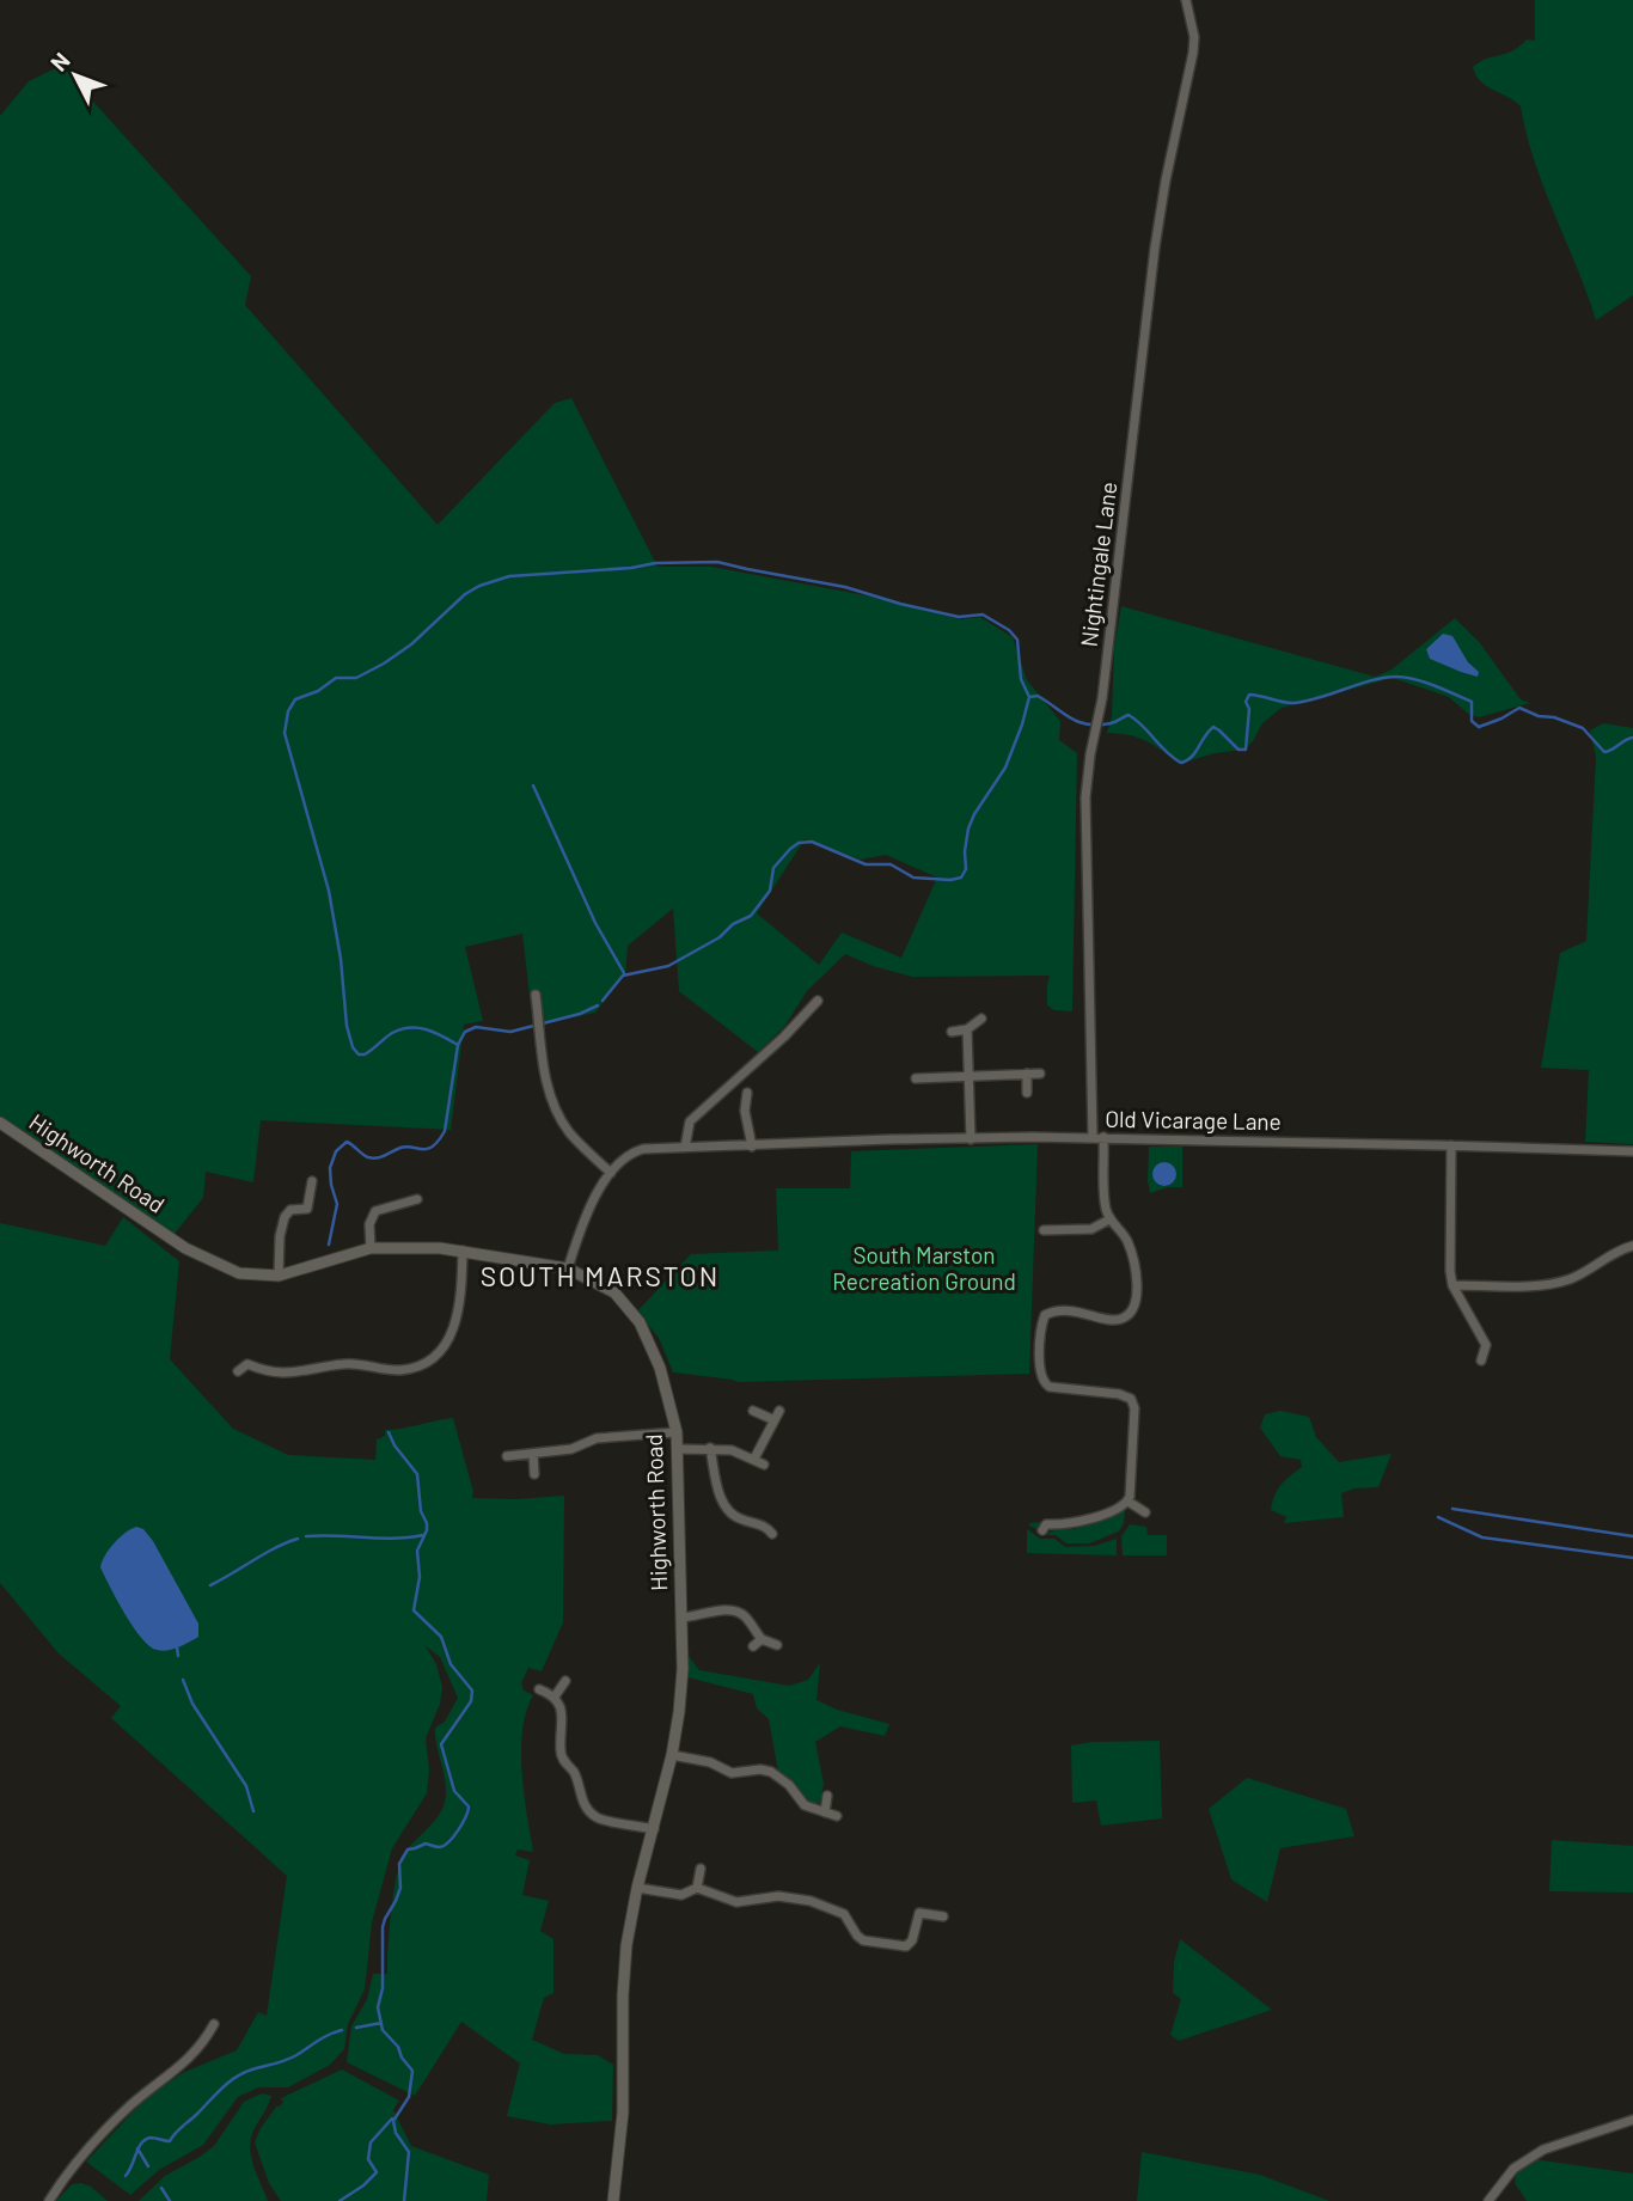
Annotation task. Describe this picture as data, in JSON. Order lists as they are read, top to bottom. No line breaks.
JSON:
{"streets":{"street":["Nightingale Lane","Old Vicarage Lane","Highworth Road"]},"crossings":[["Nightingale Lane","Old Vicarage Lane"],["Old Vicarage Lane","Highworth Road"]],"districts":["SOUTH MARSTON"],"parks":["South Marston Recreation Ground"],"north":"top left"}
